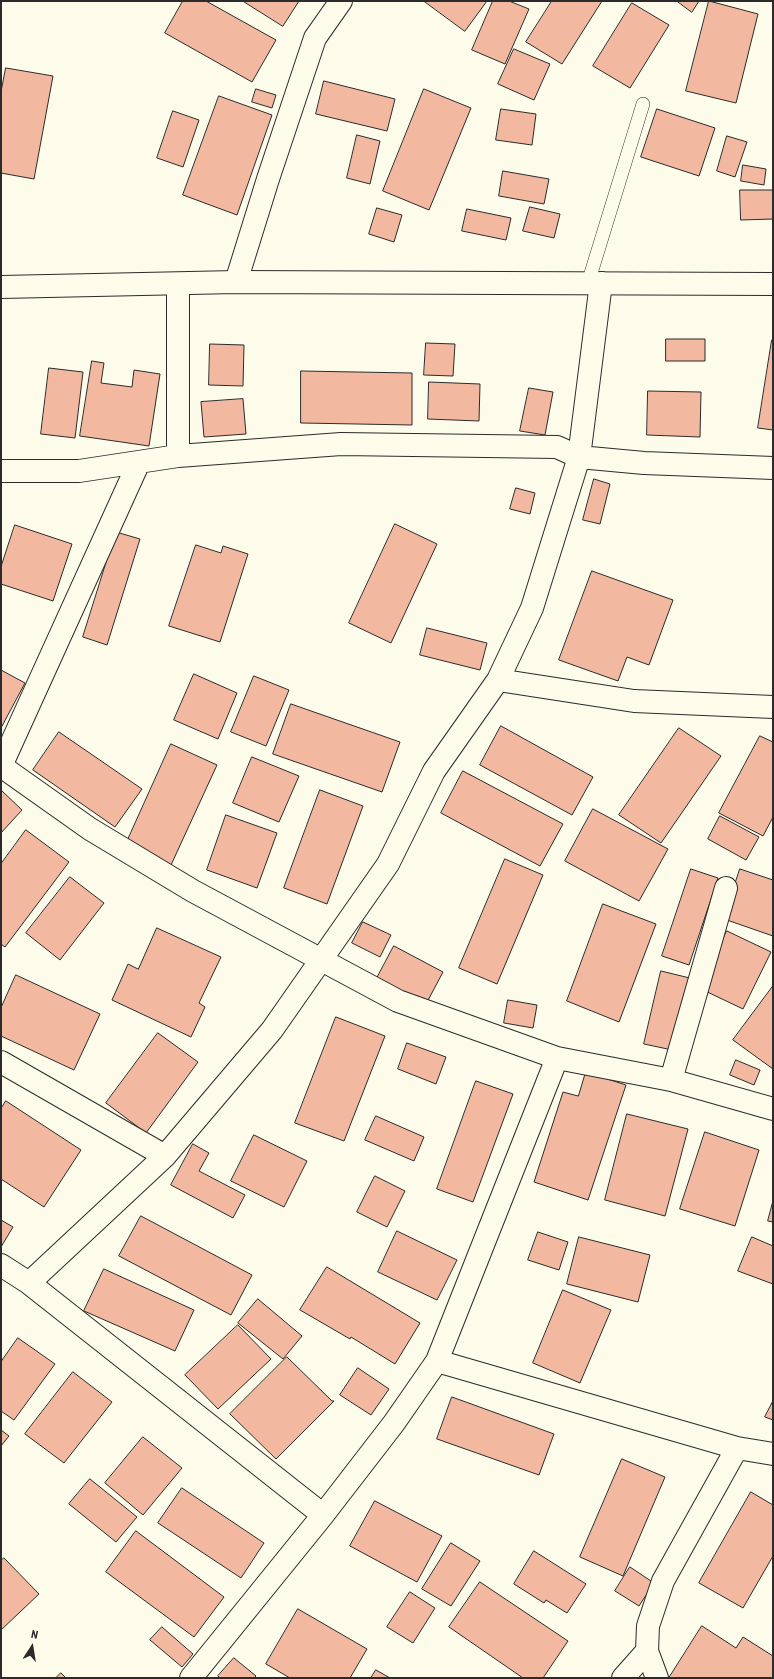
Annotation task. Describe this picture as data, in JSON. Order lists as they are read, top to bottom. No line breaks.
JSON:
{"north":"top"}
